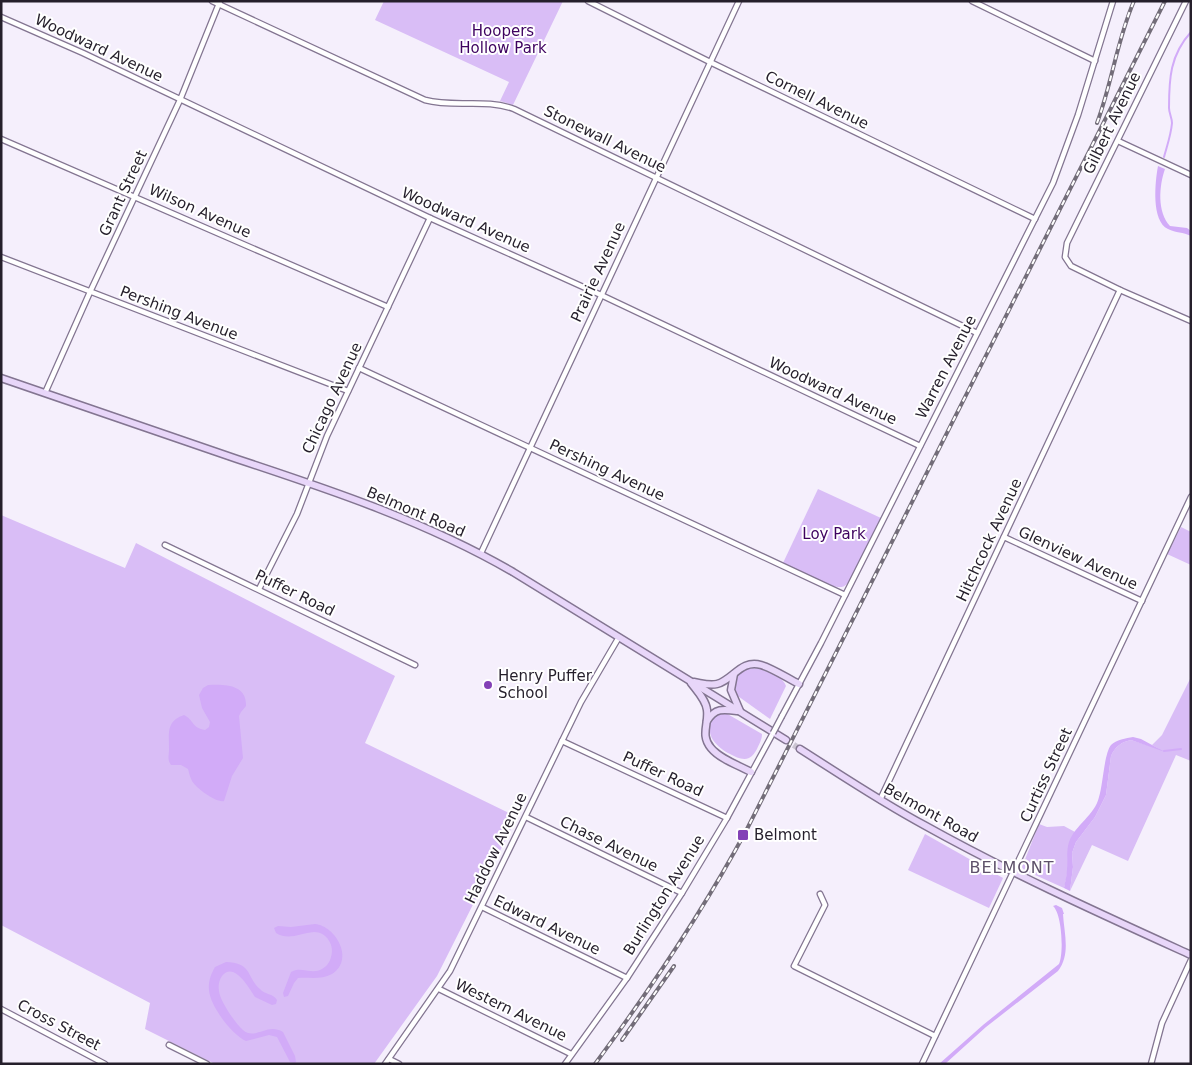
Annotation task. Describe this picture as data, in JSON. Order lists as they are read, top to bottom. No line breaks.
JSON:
{"streets":{"main road":["Belmont Road"],"street":["Woodward Avenue","Cornell Avenue","Gilbert Avenue","Stonewall Avenue","Grant Street","Wilson Avenue","Prairie Avenue","Pershing Avenue","Warren Avenue","Chicago Avenue","Hitchcock Avenue","Glenview Avenue","Puffer Road","Curtiss Street","Chase Avenue","Haddow Avenue","Burlington Avenue","Edward Avenue","Western Avenue","Cross Street"]},"crossings":[["Woodward Avenue","Grant Street"],["Woodward Avenue","Prairie Avenue"],["Woodward Avenue","Warren Avenue"],["Woodward Avenue","Chicago Avenue"],["Cornell Avenue","Prairie Avenue"],["Cornell Avenue","Warren Avenue"],["Gilbert Avenue","Hitchcock Avenue"],["Stonewall Avenue","Grant Street"],["Stonewall Avenue","Prairie Avenue"],["Stonewall Avenue","Warren Avenue"],["Grant Street","Wilson Avenue"],["Grant Street","Pershing Avenue"],["Grant Street","Belmont Road"],["Wilson Avenue","Chicago Avenue"],["Prairie Avenue","Pershing Avenue"],["Prairie Avenue","Belmont Road"],["Pershing Avenue","Warren Avenue"],["Pershing Avenue","Chicago Avenue"],["Warren Avenue","Burlington Avenue"],["Chicago Avenue","Belmont Road"],["Chicago Avenue","Puffer Road"],["Belmont Road","Hitchcock Avenue"],["Belmont Road","Curtiss Street"],["Belmont Road","Haddow Avenue"],["Hitchcock Avenue","Glenview Avenue"],["Glenview Avenue","Curtiss Street"],["Puffer Road","Haddow Avenue"],["Puffer Road","Burlington Avenue"],["Chase Avenue","Haddow Avenue"],["Chase Avenue","Burlington Avenue"],["Haddow Avenue","Edward Avenue"],["Haddow Avenue","Western Avenue"],["Burlington Avenue","Edward Avenue"],["Burlington Avenue","Western Avenue"]],"districts":["BELMONT"],"parks":["Hoopers Hollow Park","Loy Park"],"places":{"other":["Henry Puffer School"],"transit":["Belmont"]}}
